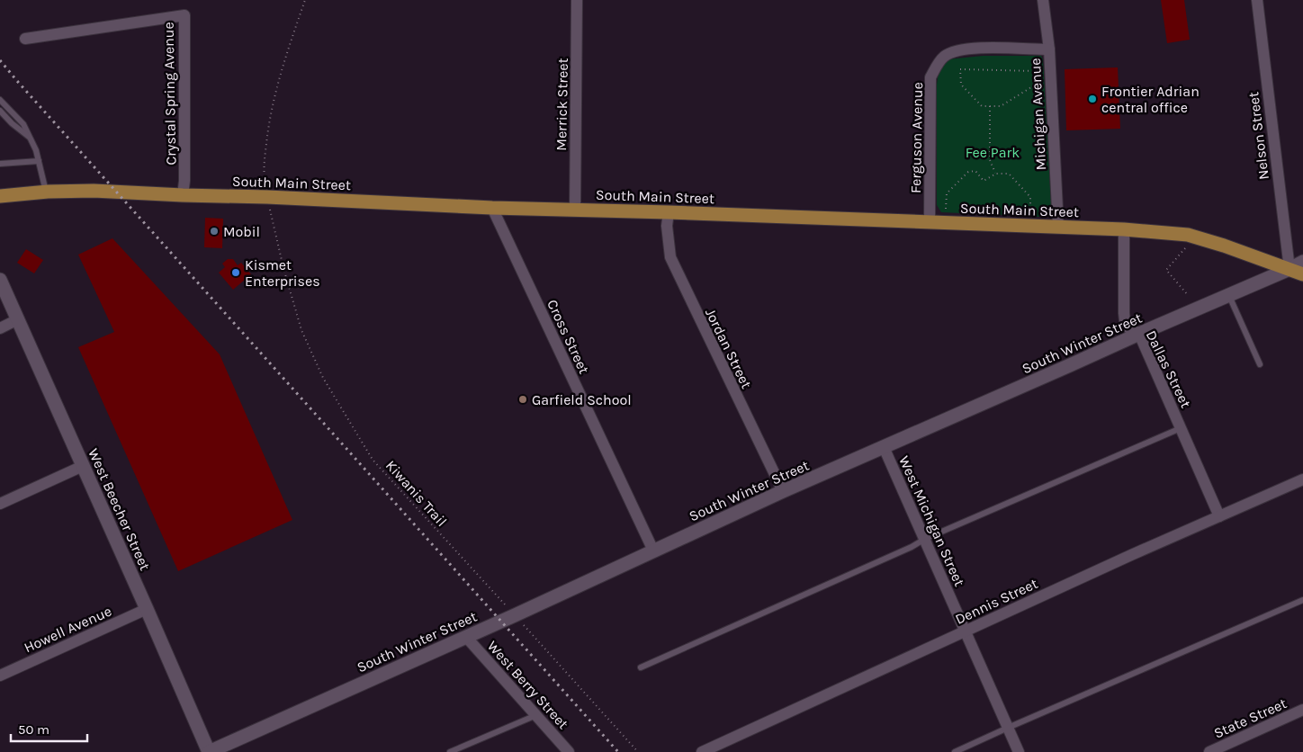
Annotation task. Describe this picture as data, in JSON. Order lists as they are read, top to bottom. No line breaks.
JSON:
{"streets":{"main road":["South Main Street"],"street":["Crystal Spring Avenue","Merrick Street","Michigan Avenue","Nelson Street","Ferguson Avenue","Cross Street","South Winter Street","Jordan Street","Dallas Street","West Beecher Street","West Michigan Street","Dennis Street","Howell Avenue","West Berry Street","State Street"],"path":["Kiwanis Trail"]},"crossings":[["Crystal Spring Avenue","South Main Street"],["Merrick Street","South Main Street"],["Michigan Avenue","Ferguson Avenue"],["Michigan Avenue","South Main Street"],["Nelson Street","South Main Street"],["Nelson Street","South Winter Street"],["Ferguson Avenue","South Main Street"],["South Main Street","Cross Street"],["South Main Street","South Winter Street"],["South Main Street","Jordan Street"],["South Main Street","Dallas Street"],["South Main Street","Kiwanis Trail"],["Cross Street","South Winter Street"],["South Winter Street","Jordan Street"],["South Winter Street","Dallas Street"],["South Winter Street","Kiwanis Trail"],["South Winter Street","West Beecher Street"],["South Winter Street","West Michigan Street"],["South Winter Street","West Berry Street"],["Dallas Street","Dennis Street"],["West Beecher Street","Howell Avenue"],["West Michigan Street","Dennis Street"]],"parks":["Fee Park"],"places":["Frontier Adrian central office","Mobil","Kismet Enterprises","Garfield School"],"scale_bar":"50 m"}
